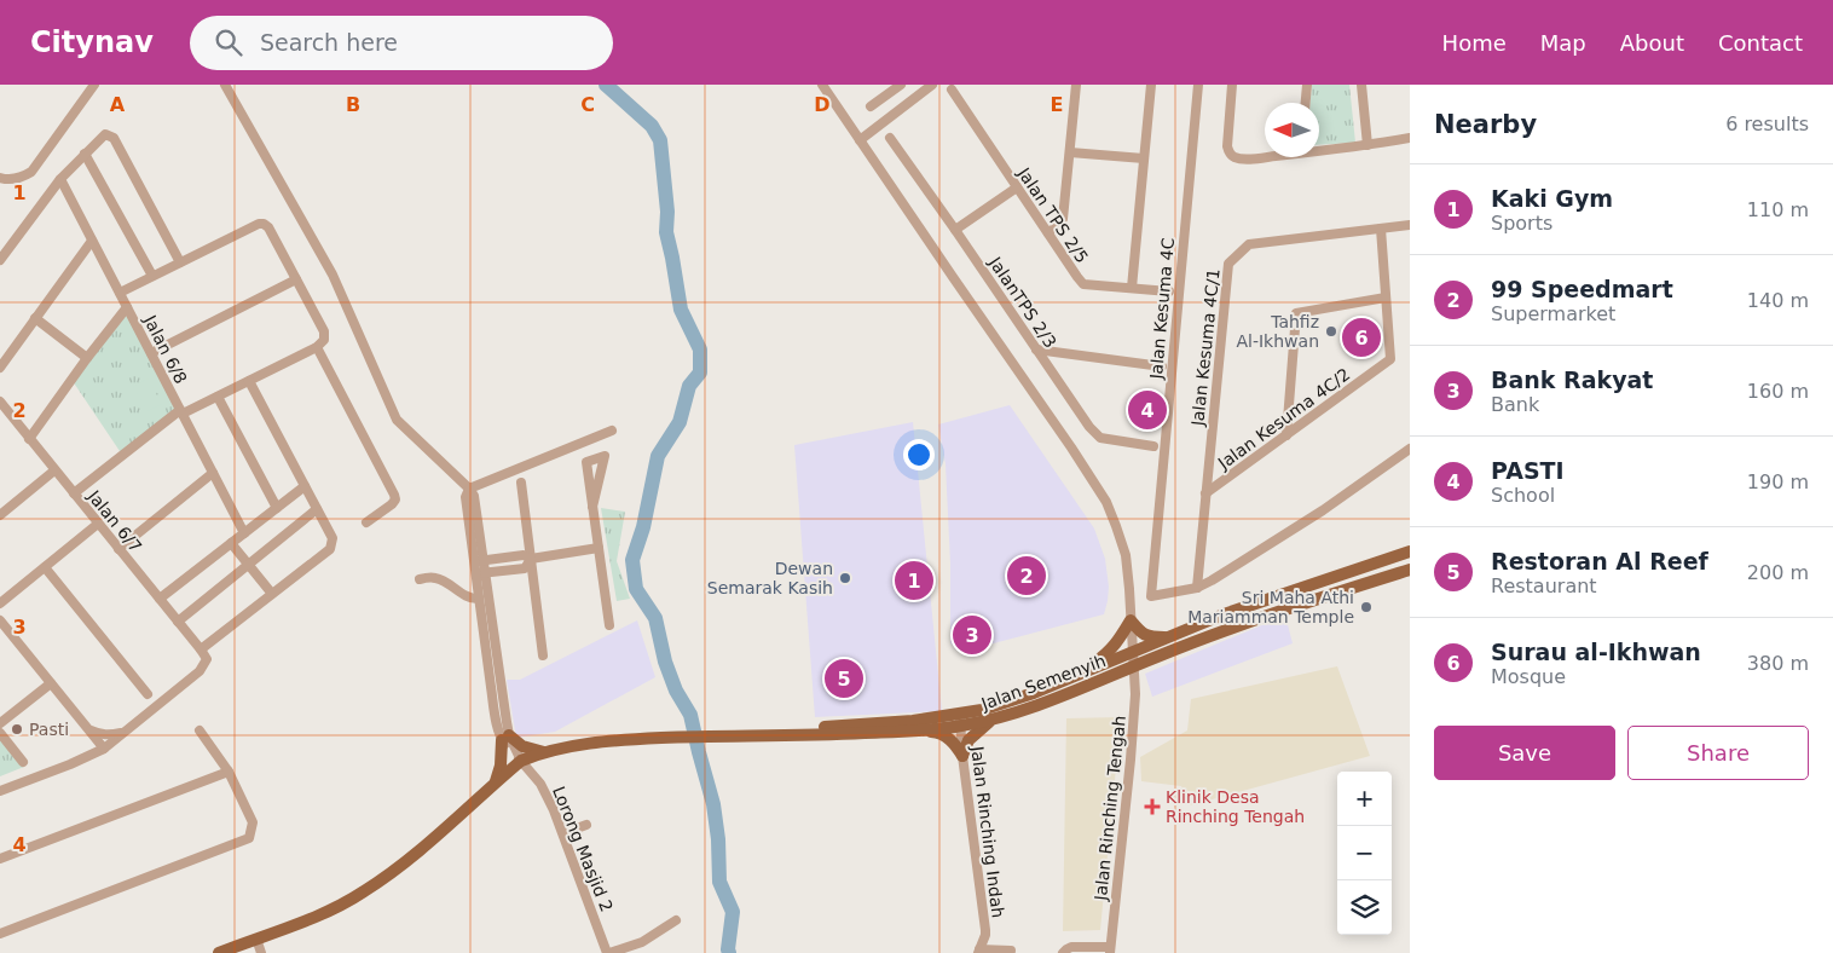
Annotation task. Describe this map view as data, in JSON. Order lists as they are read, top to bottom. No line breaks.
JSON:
{"streets":{"main road":["Jalan Semenyih"],"street":["Jalan TPS 2/5","JalanTPS 2/3","Jalan Kesuma 4C","Jalan Kesuma 4C/1","Jalan 6/8","Jalan Kesuma 4C/2","Jalan 6/7","Jalan Rinching Tengah","Jalan Rinching Indah","Lorong Masjid 2"]},"crossings":[["Jalan Kesuma 4C","Jalan Kesuma 4C/1"],["Jalan Kesuma 4C/1","Jalan Kesuma 4C/2"],["Jalan Semenyih","Jalan Rinching Tengah"],["Jalan Semenyih","Jalan Rinching Indah"],["Jalan Semenyih","Lorong Masjid 2"]],"places":{"other":["Tahfiz Al-Ikhwan","Dewan Semarak Kasih","Sri Maha Athi Mariamman Temple","Pasti"],"health":["Klinik Desa Rinching Tengah"]},"north":"left","page":{"header":"Citynav","search":"Search here","nav":["Home","Map","About","Contact"],"heading":["Nearby","6 results"],"list":[{"mark":"1","name":"Kaki Gym","note":"Sports","value":"110 m"},{"mark":"2","name":"99 Speedmart","note":"Supermarket","value":"140 m"},{"mark":"3","name":"Bank Rakyat","note":"Bank","value":"160 m"},{"mark":"4","name":"PASTI","note":"School","value":"190 m"},{"mark":"5","name":"Restoran Al Reef","note":"Restaurant","value":"200 m"},{"mark":"6","name":"Surau al-Ikhwan","note":"Mosque","value":"380 m"}],"pins":["6","4","2","1","3","5"],"buttons":["Save","Share"],"map_buttons":["+","−"]},"grid":{"columns":["A","B","C","D","E"],"rows":["1","2","3","4"]}}
